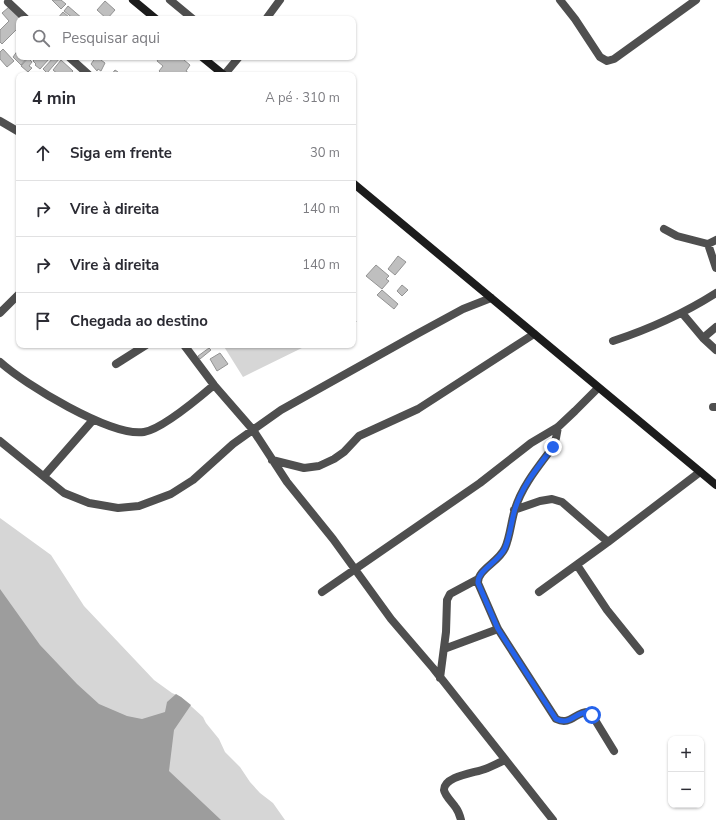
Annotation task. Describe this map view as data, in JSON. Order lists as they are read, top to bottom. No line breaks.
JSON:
{"page":{"search":"Pesquisar aqui","heading":["4 min","A pé · 310 m"],"list":[["Siga em frente","30 m"],["Vire à direita","140 m"],["Vire à direita","140 m"],"Chegada ao destino"],"map_buttons":["+","−"]}}
